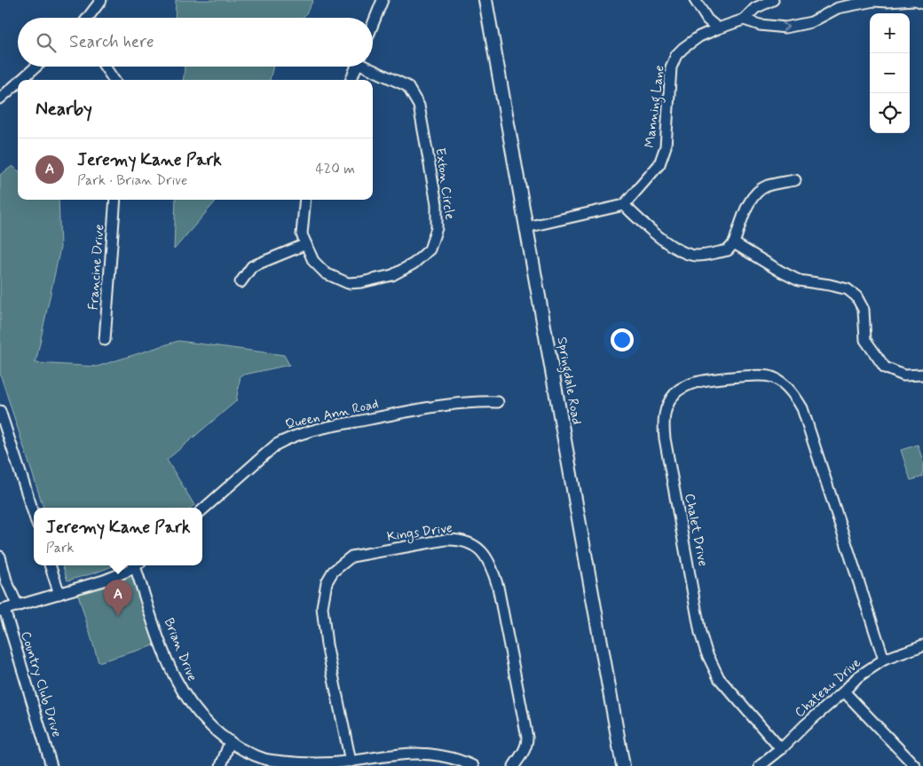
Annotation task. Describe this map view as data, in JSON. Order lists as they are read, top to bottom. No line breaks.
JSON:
{"streets":{"main road":["Springdale Road"],"street":["Manning Lane","Exton Circle","Francine Drive","Queen Ann Road","Chalet Drive","Kings Drive","Brian Drive","Country Club Drive","Chateau Drive"]},"crossings":[["Chalet Drive","Chateau Drive"],["Kings Drive","Brian Drive"]],"page":{"map_buttons":["+","−"],"search":"Search here","heading":"Nearby","list":[{"mark":"A","name":"Jeremy Kane Park","note":"Park · Brian Drive","value":"420 m"}],"popup":["Jeremy Kane Park","Park"],"pins":"A"}}
